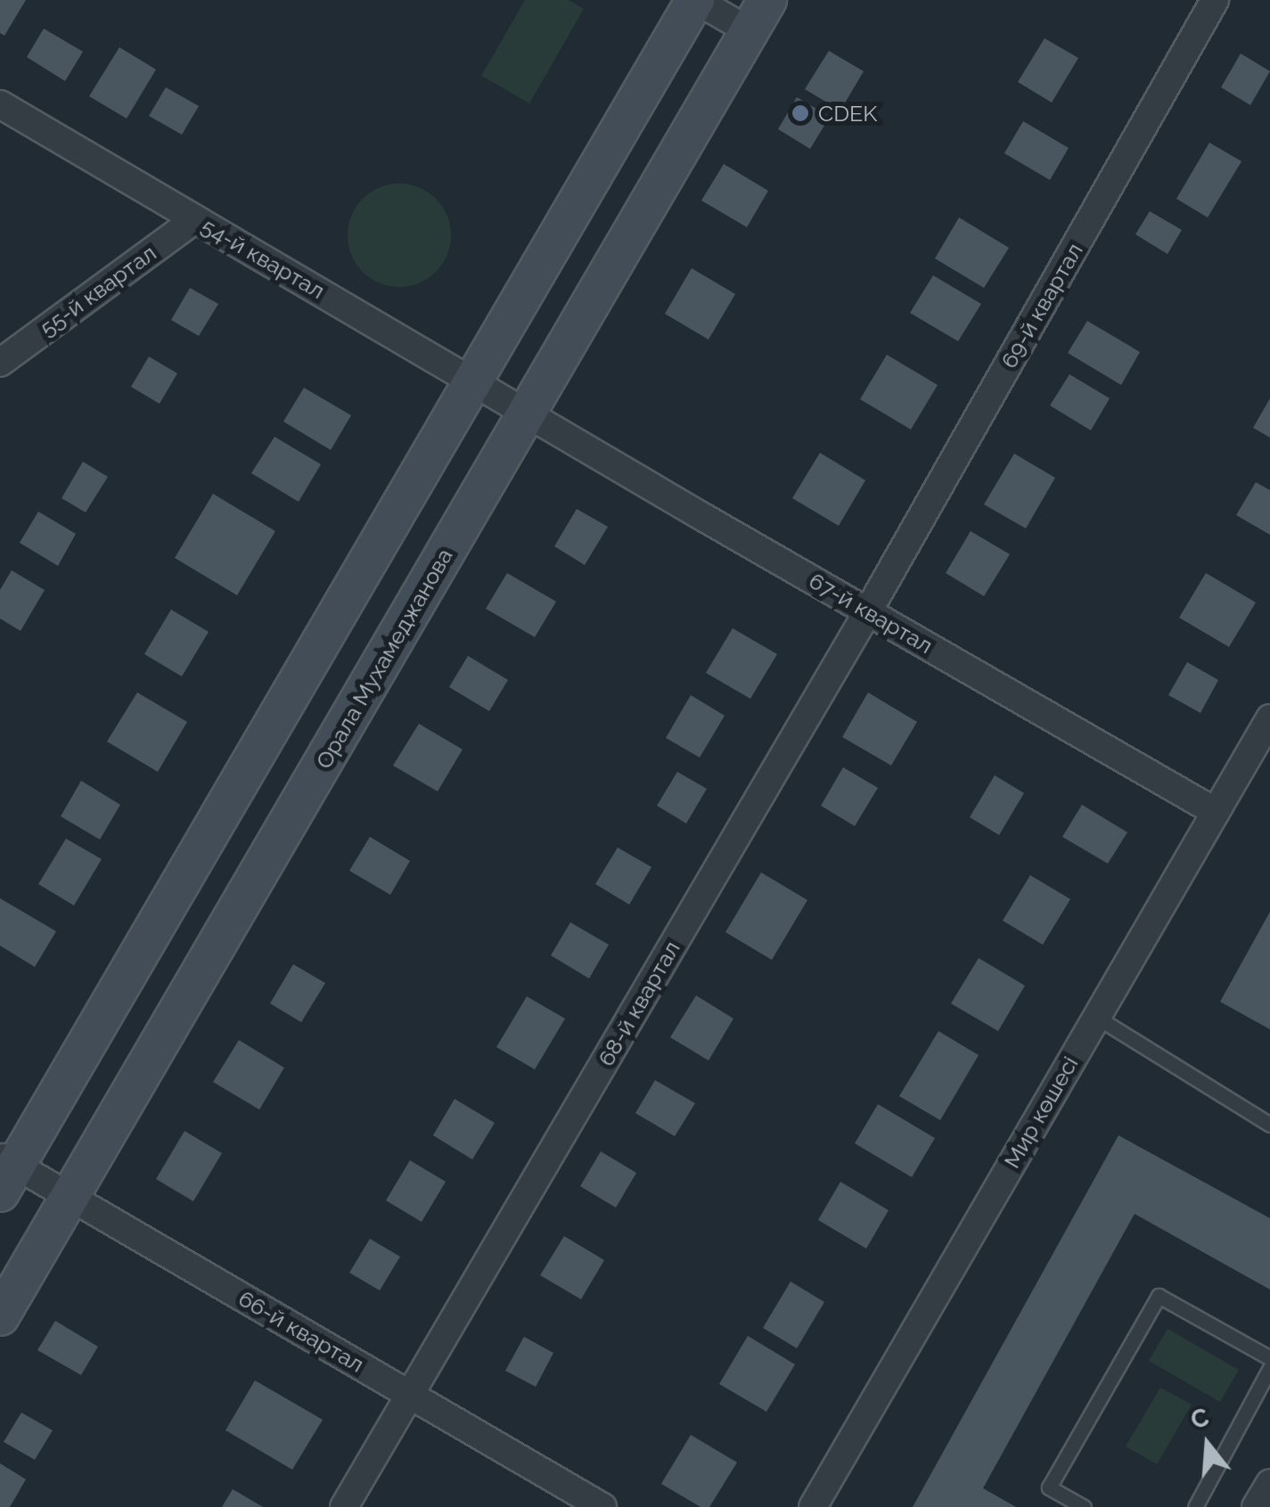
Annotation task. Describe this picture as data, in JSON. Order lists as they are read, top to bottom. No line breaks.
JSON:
{"streets":{"street":["54-й квартал","55-й квартал","69-й квартал","67-й квартал","Орала Мухамеджанова","68-й квартал","Мир көшесі","66-й квартал"]},"crossings":[["54-й квартал","55-й квартал"],["54-й квартал","67-й квартал"],["54-й квартал","Орала Мухамеджанова"],["69-й квартал","67-й квартал"],["69-й квартал","68-й квартал"],["67-й квартал","Орала Мухамеджанова"],["67-й квартал","68-й квартал"],["67-й квартал","Мир көшесі"],["Орала Мухамеджанова","66-й квартал"],["68-й квартал","66-й квартал"]],"places":["CDEK"],"north":"top"}
